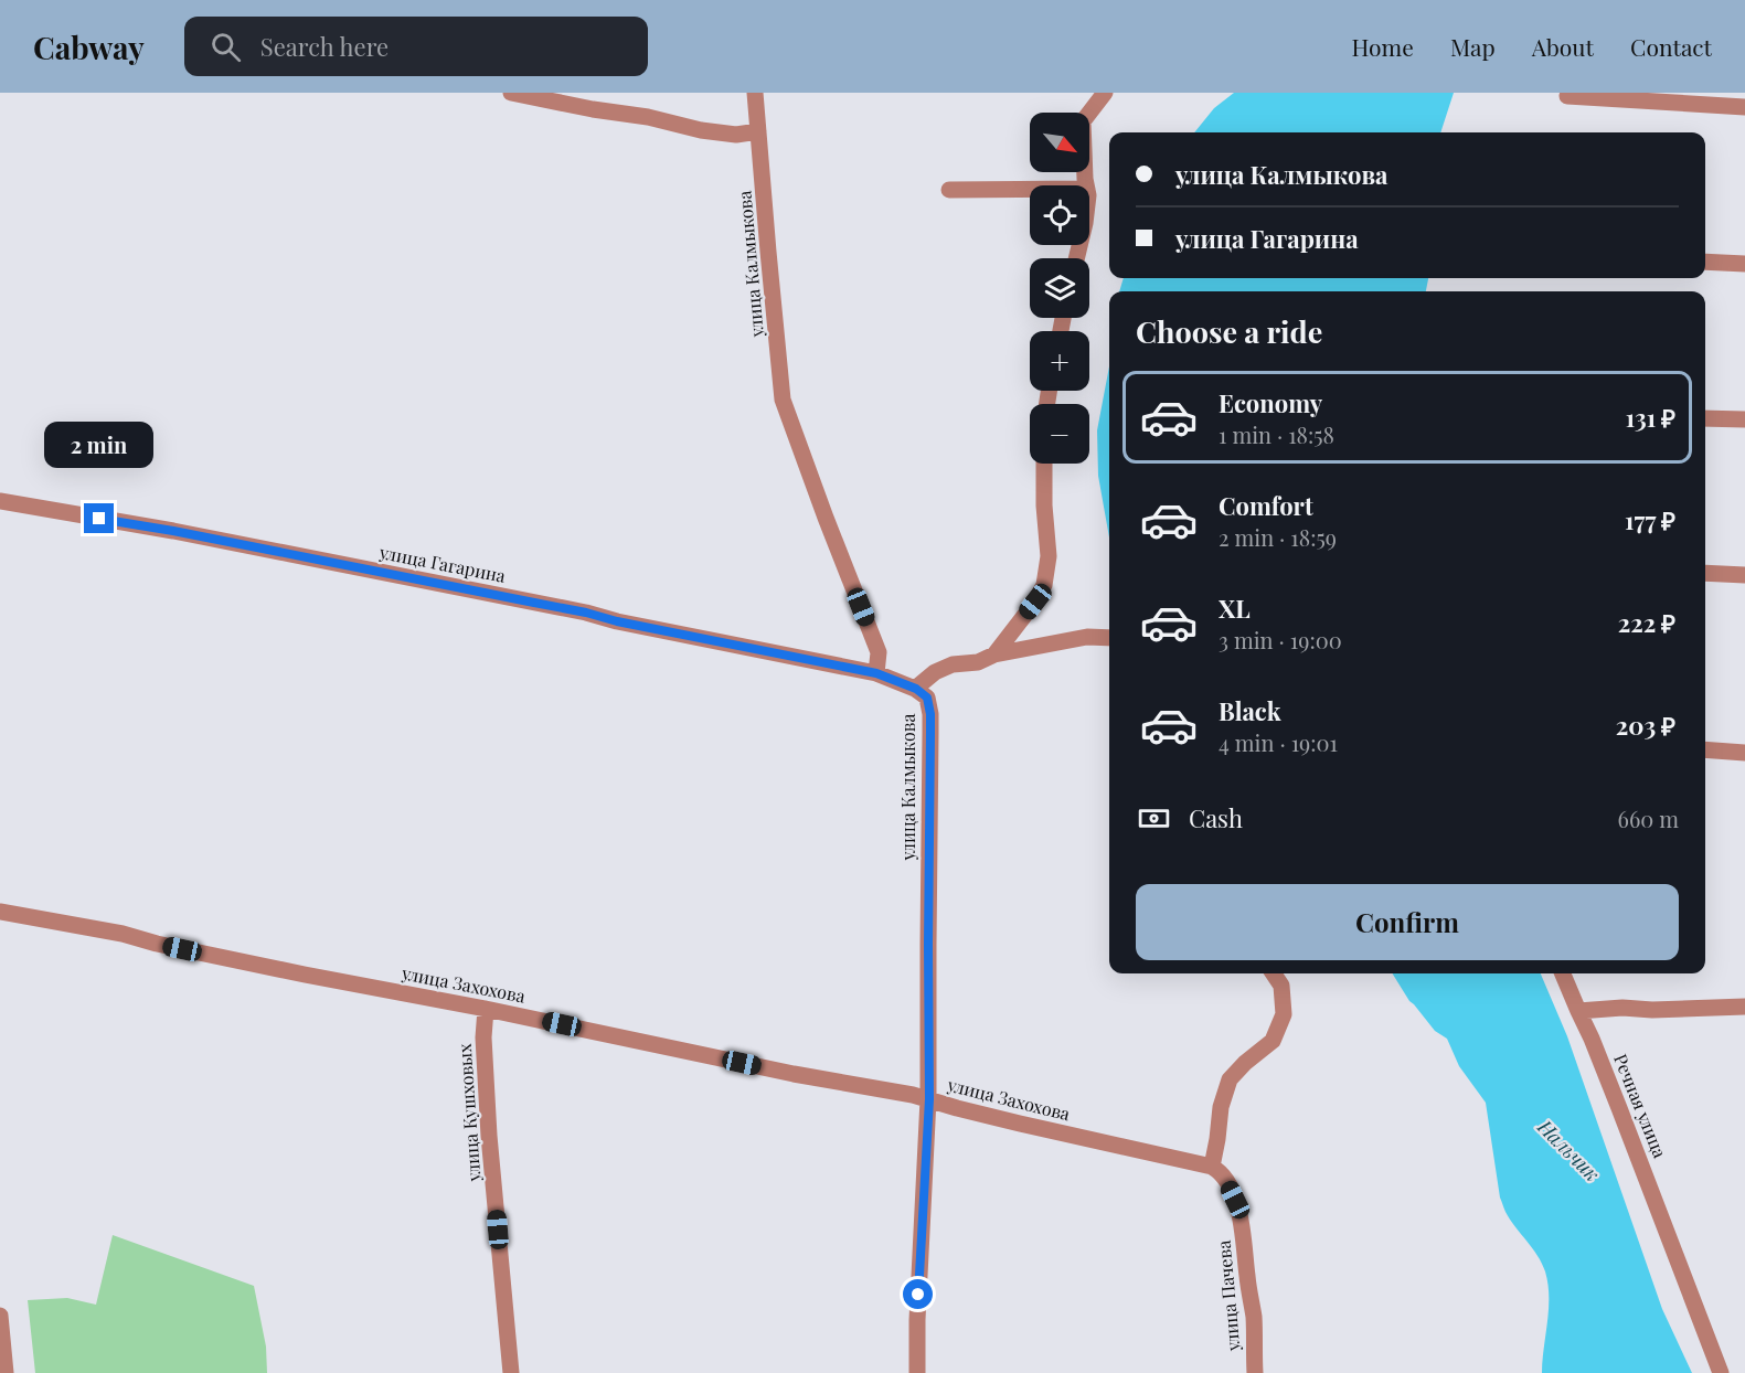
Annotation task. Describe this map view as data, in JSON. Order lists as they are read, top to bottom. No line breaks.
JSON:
{"streets":{"street":["улица Калмыкова","улица Гагарина","улица Захохова","Речная улица","улица Кушховых","улица Пачева"]},"crossings":[["улица Калмыкова","улица Гагарина"],["улица Калмыкова","улица Захохова"],["улица Захохова","улица Кушховых"],["улица Захохова","улица Пачева"]],"water":["Нальчик"],"north":"bottom right","page":{"header":"Cabway","search":"Search here","nav":["Home","Map","About","Contact"],"map_buttons":["+","−"],"banner":["улица Калмыкова","улица Гагарина"],"heading":"Choose a ride","list":[{"name":"Economy","note":"1 min · 18:58","value":"131 ₽"},{"name":"Comfort","note":"2 min · 18:59","value":"177 ₽"},{"name":"XL","note":"3 min · 19:00","value":"222 ₽"},{"name":"Black","note":"4 min · 19:01","value":"203 ₽"}],"bubble":"2 min","pay":["Cash","660 m"],"buttons":"Confirm"}}
